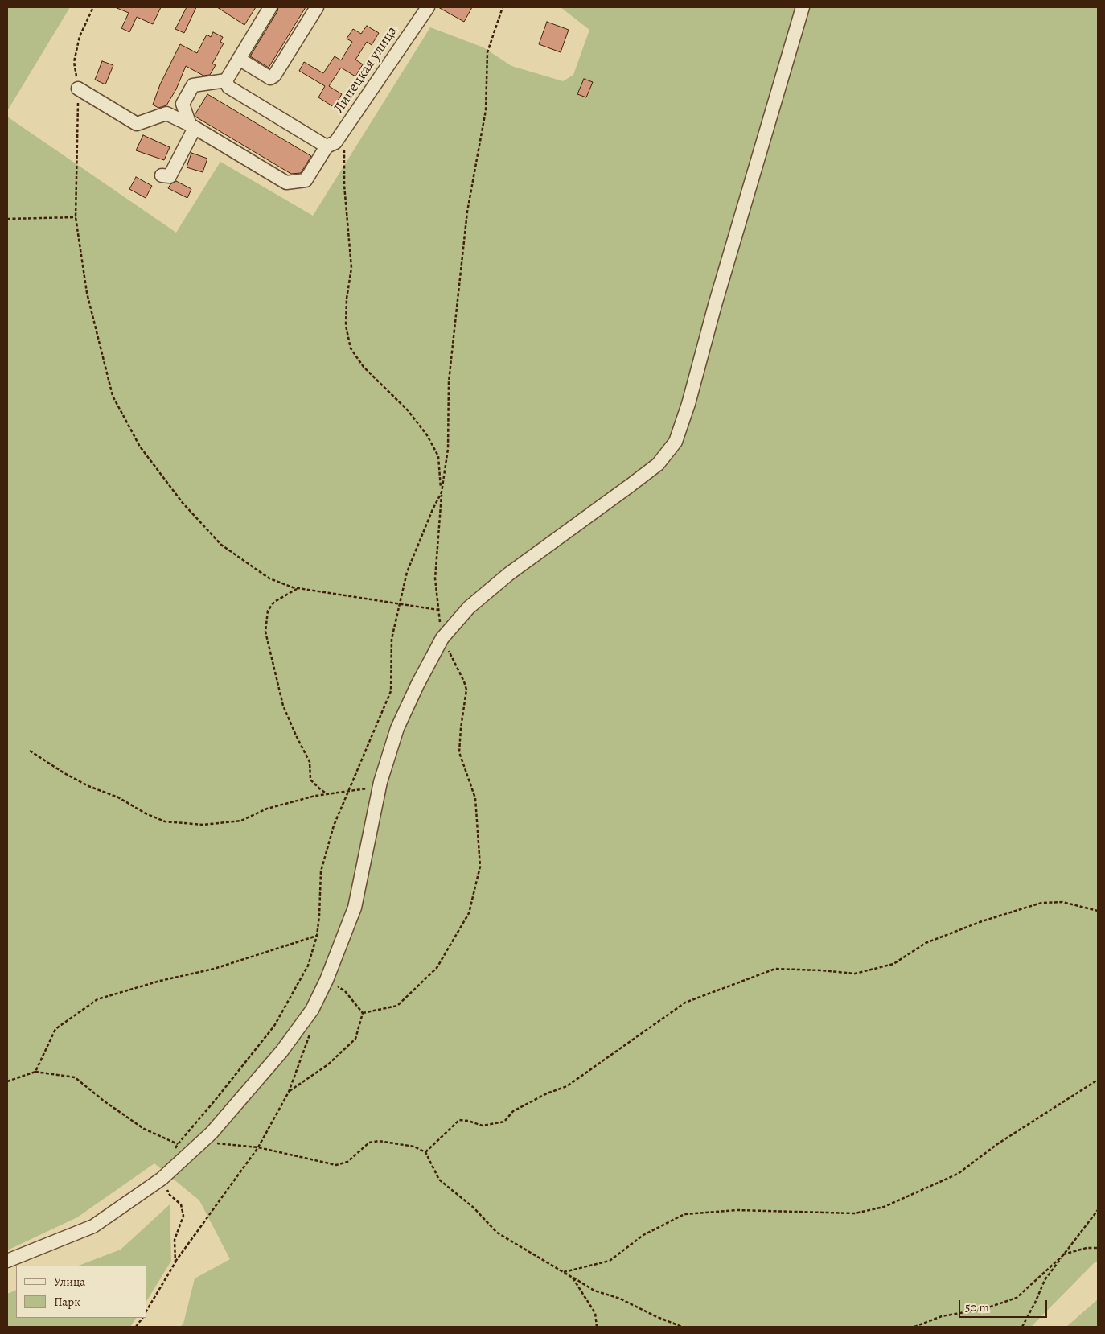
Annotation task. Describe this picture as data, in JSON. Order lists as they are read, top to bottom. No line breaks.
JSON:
{"streets":{"street":["Липецкая улица"]},"legend":["Улица","Парк"],"scale_bar":"50 m"}
